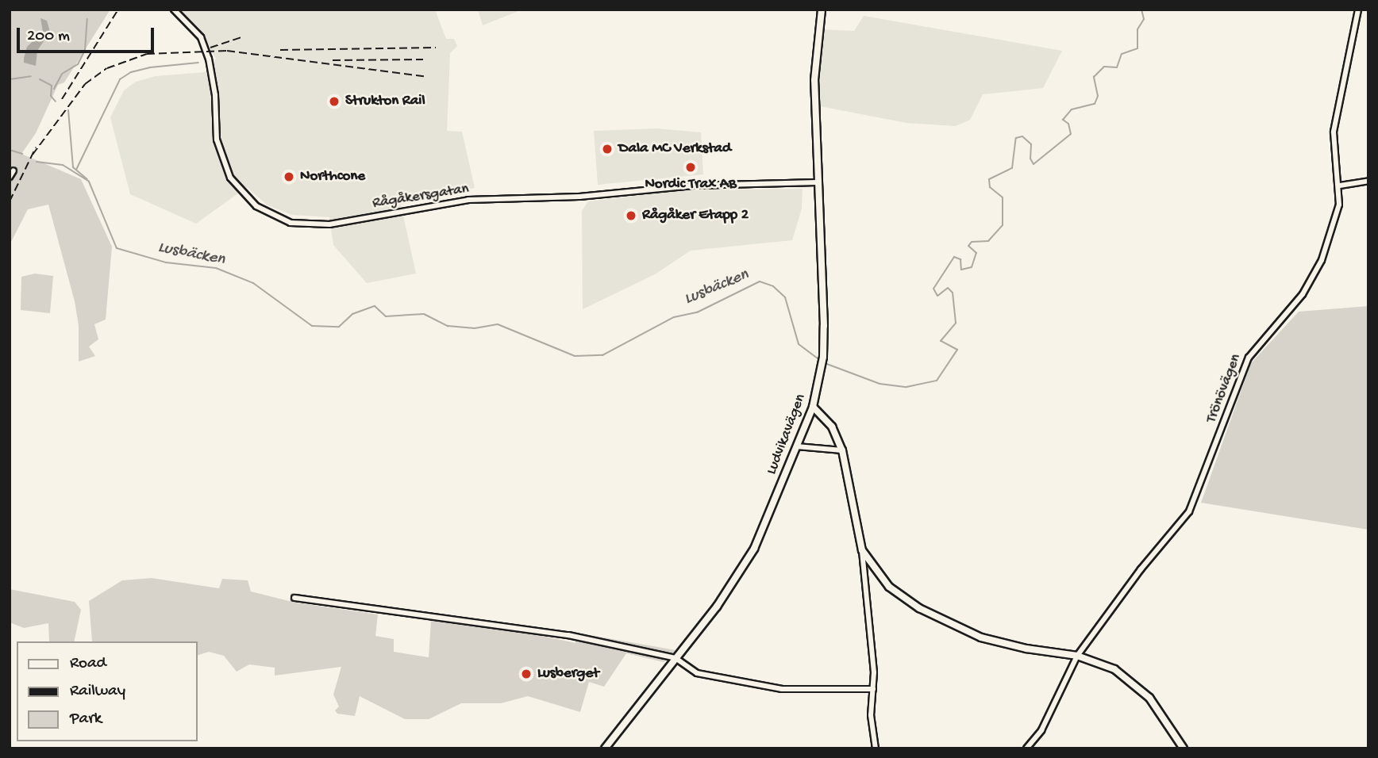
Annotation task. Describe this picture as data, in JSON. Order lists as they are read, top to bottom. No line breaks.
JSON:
{"streets":{"street":["Rågåkersgatan","Trönövägen","Ludvikavägen"]},"crossings":[["Rågåkersgatan","Ludvikavägen"]],"water":["Lusbäcken"],"places":["Strukton Rail","Dala MC Verkstad","Nordic Trax AB","Northcone","Rågåker Etapp 2","Lusberget"],"legend":["Road","Railway","Park"],"scale_bar":"200 m"}
